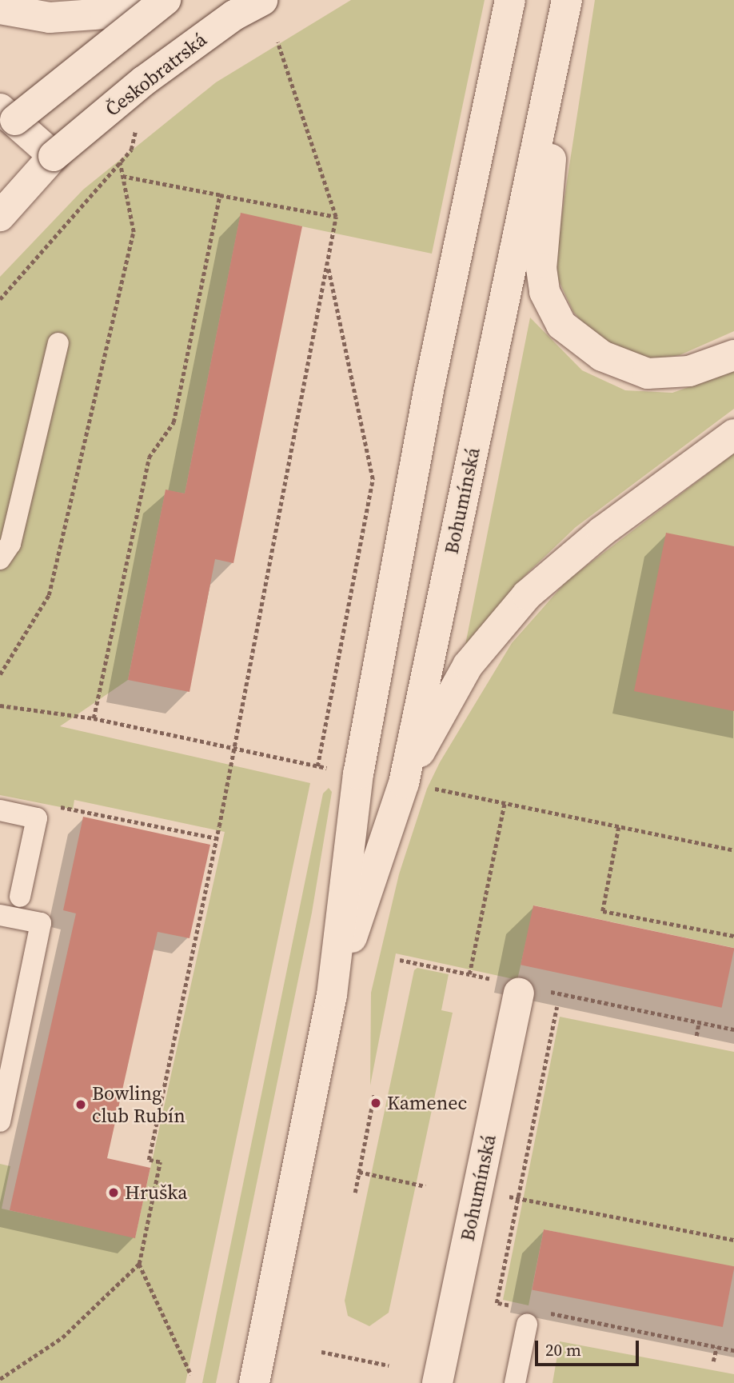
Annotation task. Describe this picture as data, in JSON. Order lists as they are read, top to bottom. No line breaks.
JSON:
{"streets":{"main road":["Českobratrská","Bohumínská"]},"places":["Kamenec","Bowling club Rubín","Hruška"],"scale_bar":"20 m"}
